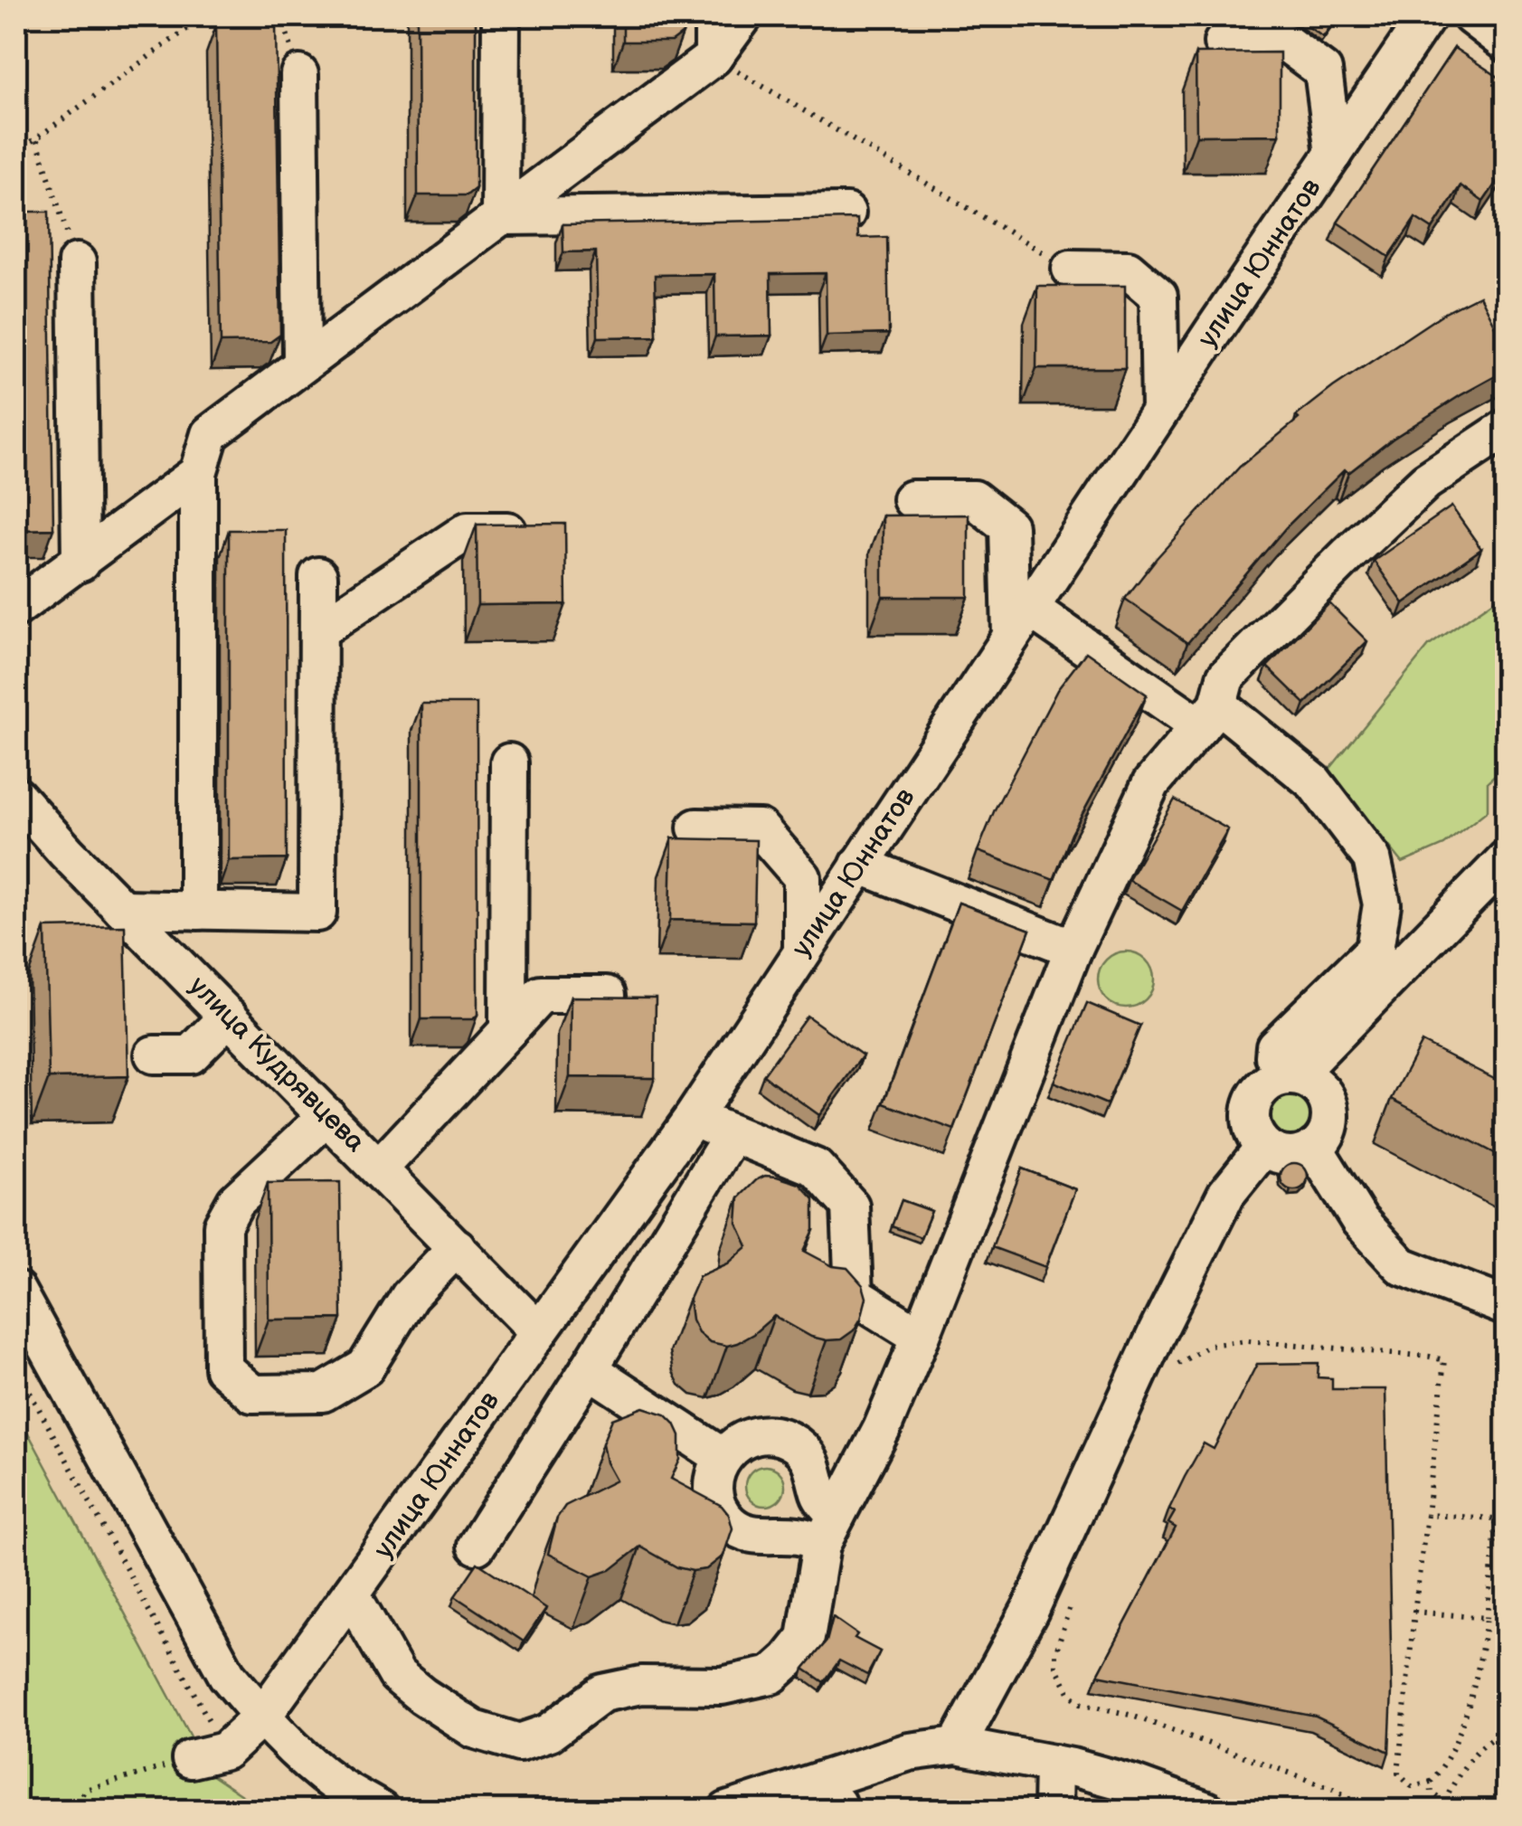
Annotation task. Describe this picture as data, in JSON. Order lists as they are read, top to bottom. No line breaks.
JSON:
{"streets":{"street":["улица Юннатов","улица Кудрявцева"]},"crossings":[["улица Юннатов","улица Кудрявцева"]]}
